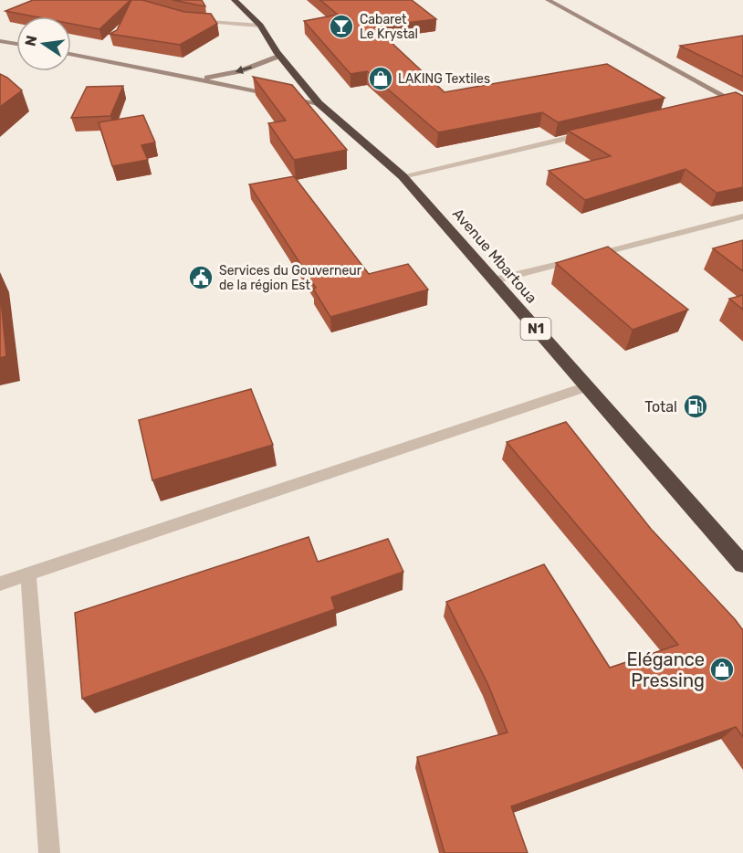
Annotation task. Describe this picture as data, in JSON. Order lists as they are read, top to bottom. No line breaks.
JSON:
{"streets":{"highway":["Avenue Mbartoua","N1"]},"crossings":[["Avenue Mbartoua","N1"]],"places":{"bar":["Cabaret Le Krystal"],"shop":["LAKING Textiles","Elégance Pressing"],"public building":["Services du Gouverneur de la région Est"],"fuel station":["Total"]},"north":"left"}
